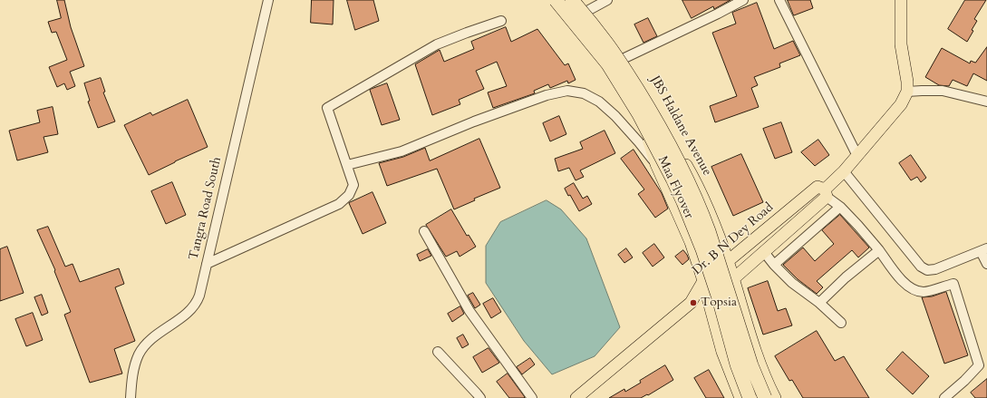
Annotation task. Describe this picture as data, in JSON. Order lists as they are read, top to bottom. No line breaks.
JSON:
{"streets":{"highway":["Maa Flyover"],"main road":["JBS Haldane Avenue","Dr. B N Dey Road"],"street":["Tangra Road South"]},"crossings":[["JBS Haldane Avenue","Dr. B N Dey Road"]],"places":["Topsia"]}
